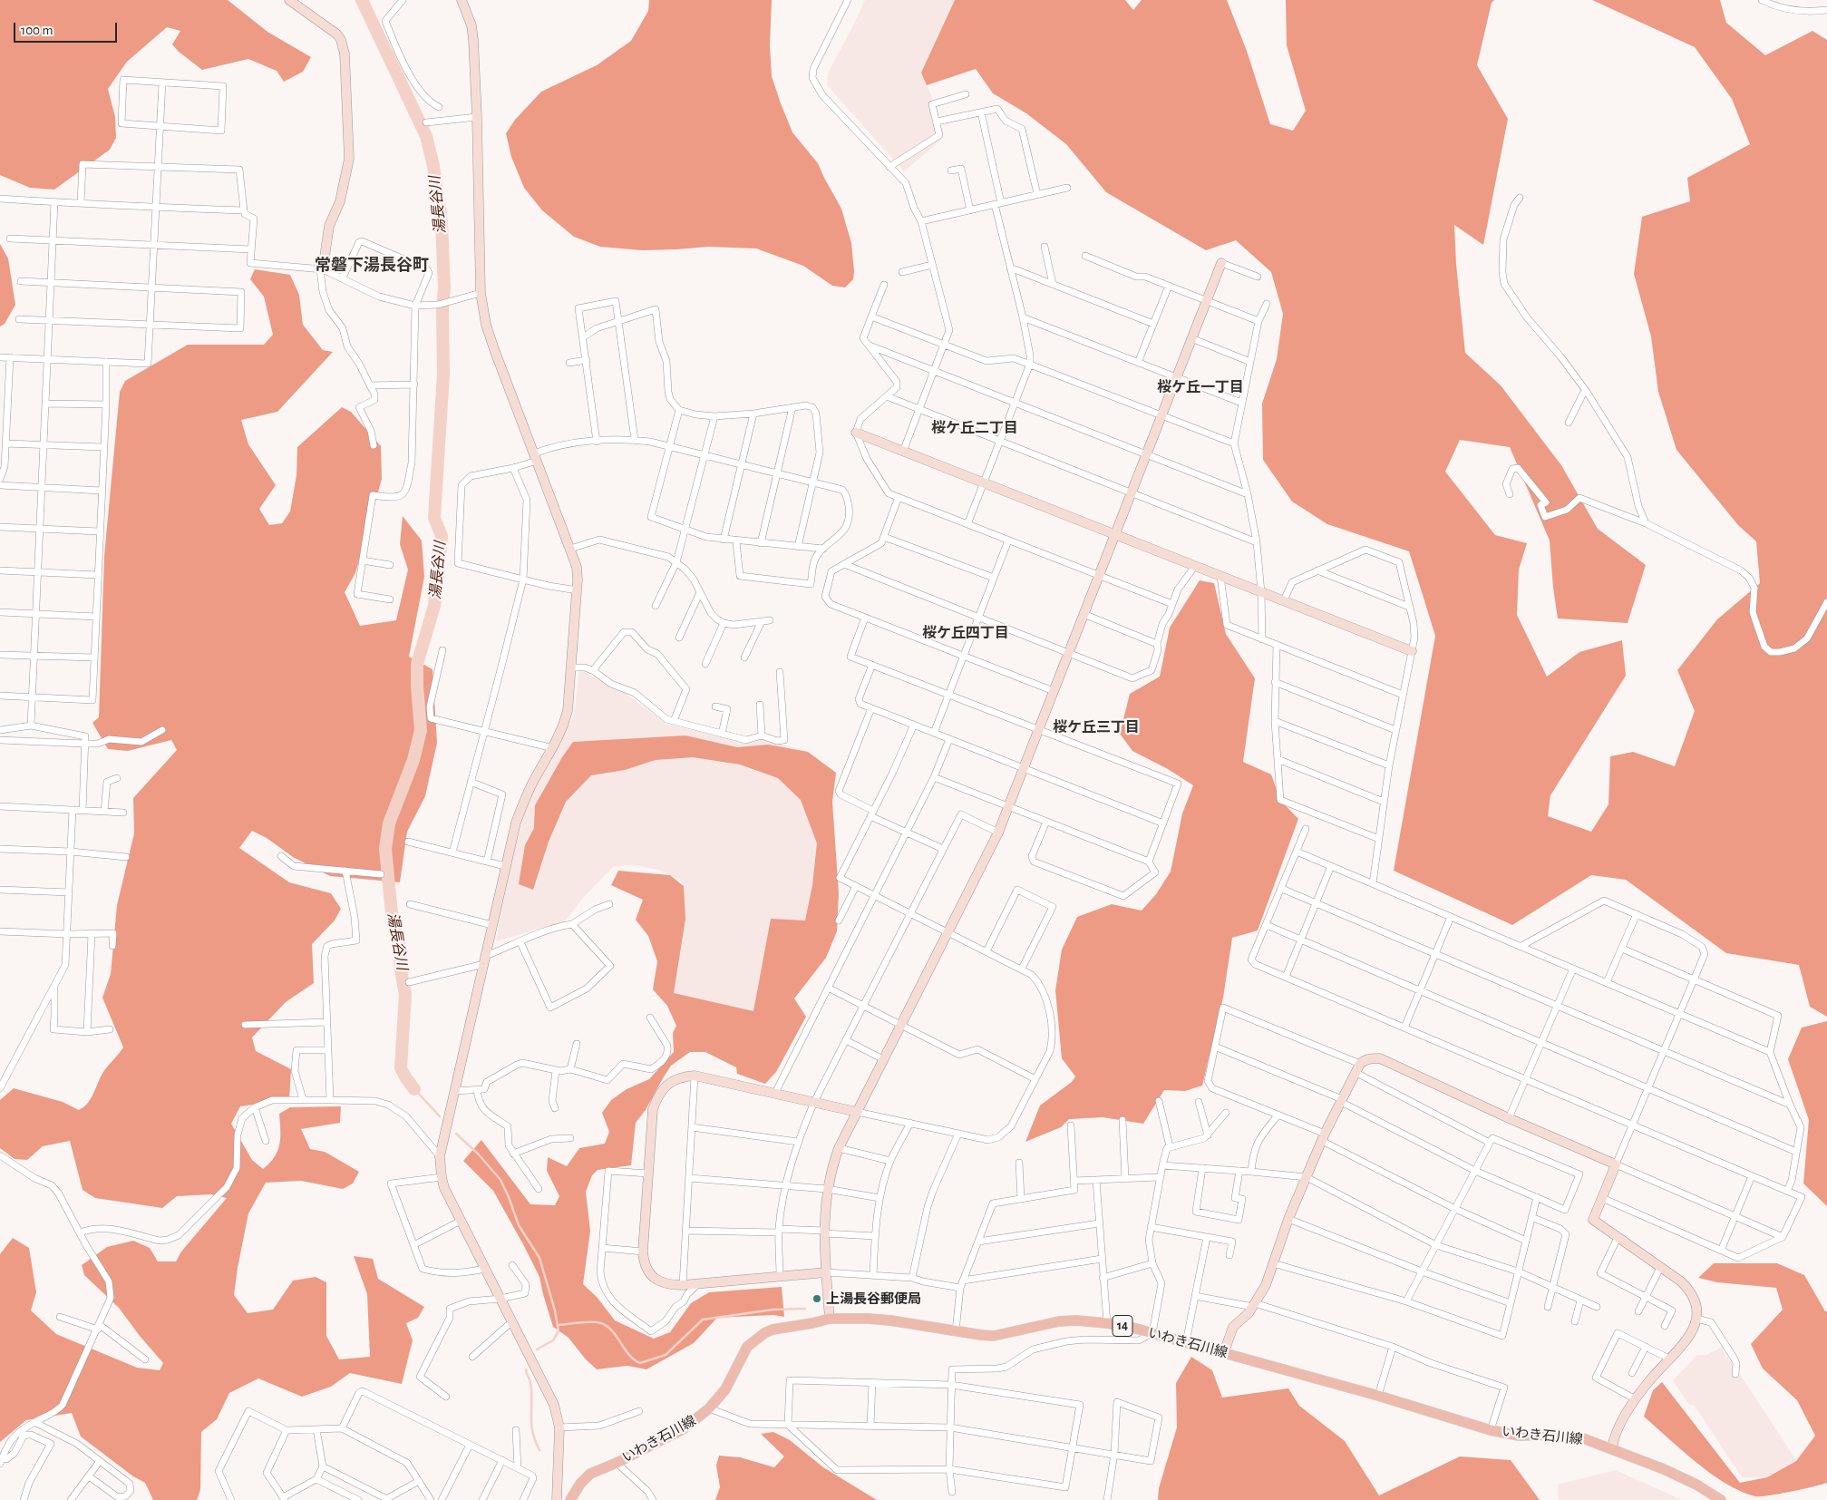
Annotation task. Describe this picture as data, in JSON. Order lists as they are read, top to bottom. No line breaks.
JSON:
{"streets":{"main road":["14","いわき石川線"]},"districts":["常磐下湯長谷町","桜ケ丘一丁目","桜ケ丘二丁目","桜ケ丘四丁目","桜ケ丘三丁目"],"water":["湯長谷川"],"places":["上湯長谷郵便局"],"scale_bar":"100 m"}
